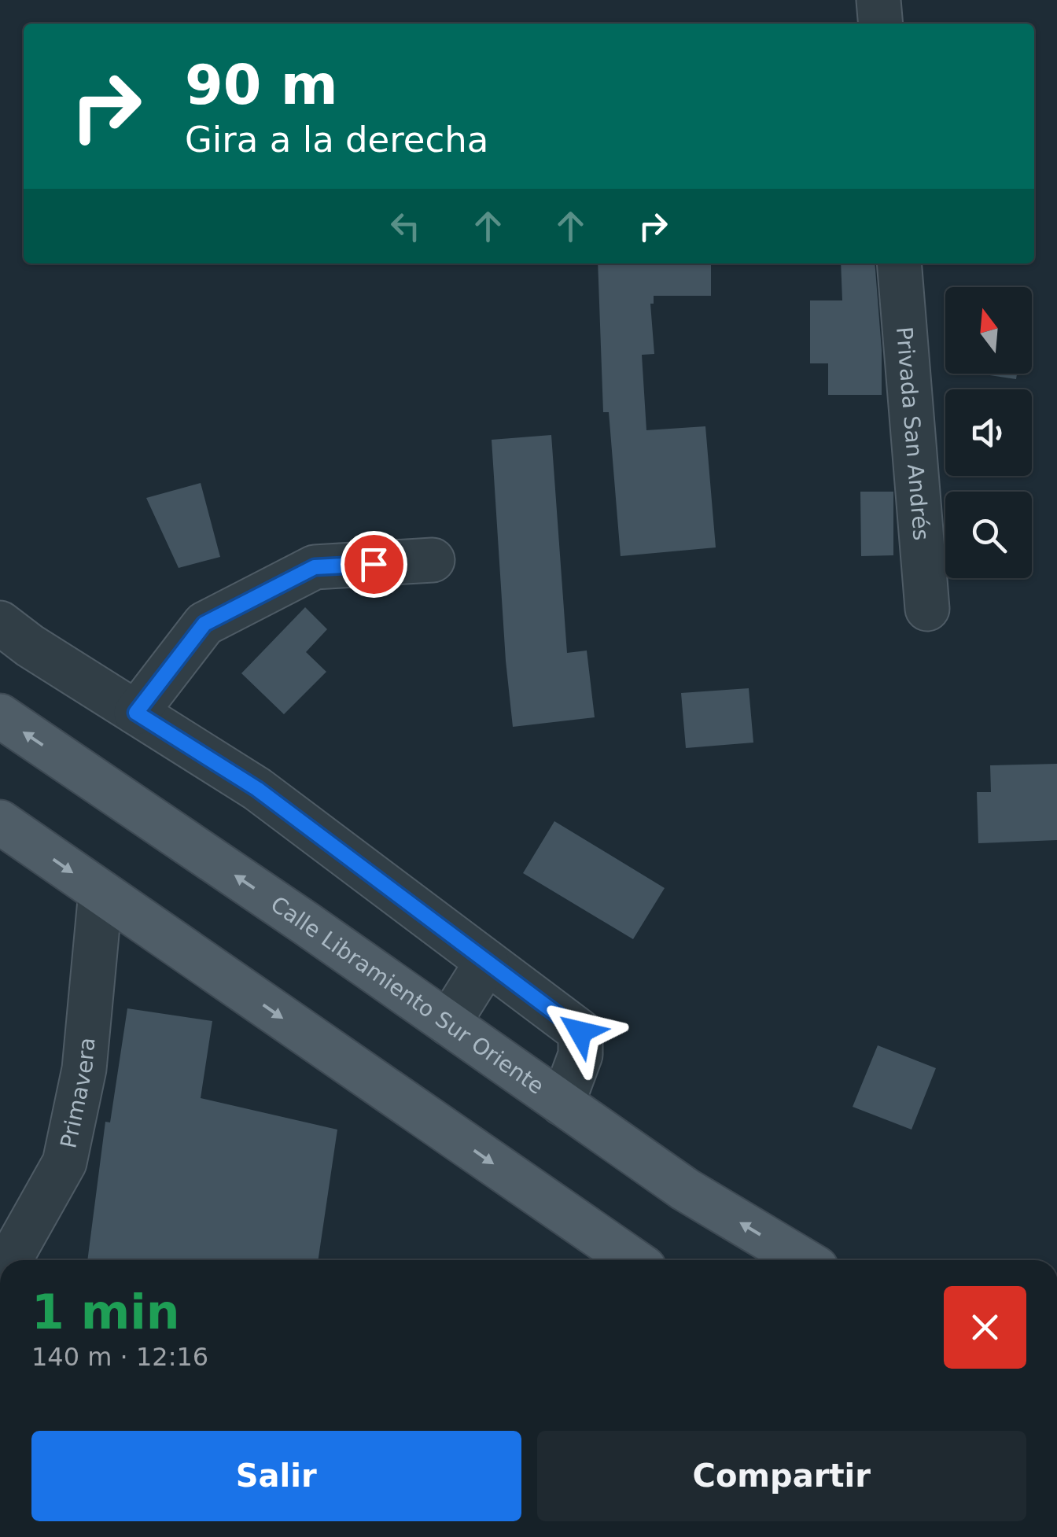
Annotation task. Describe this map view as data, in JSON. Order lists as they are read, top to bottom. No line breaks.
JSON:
{"streets":{"main road":["Calle Libramiento Sur Oriente"],"street":["Privada San Andrés","Primavera"]},"north":"top","page":{"turn":["90 m","Gira a la derecha"],"heading":["1 min","140 m · 12:16"],"buttons":["Salir","Compartir"]}}
